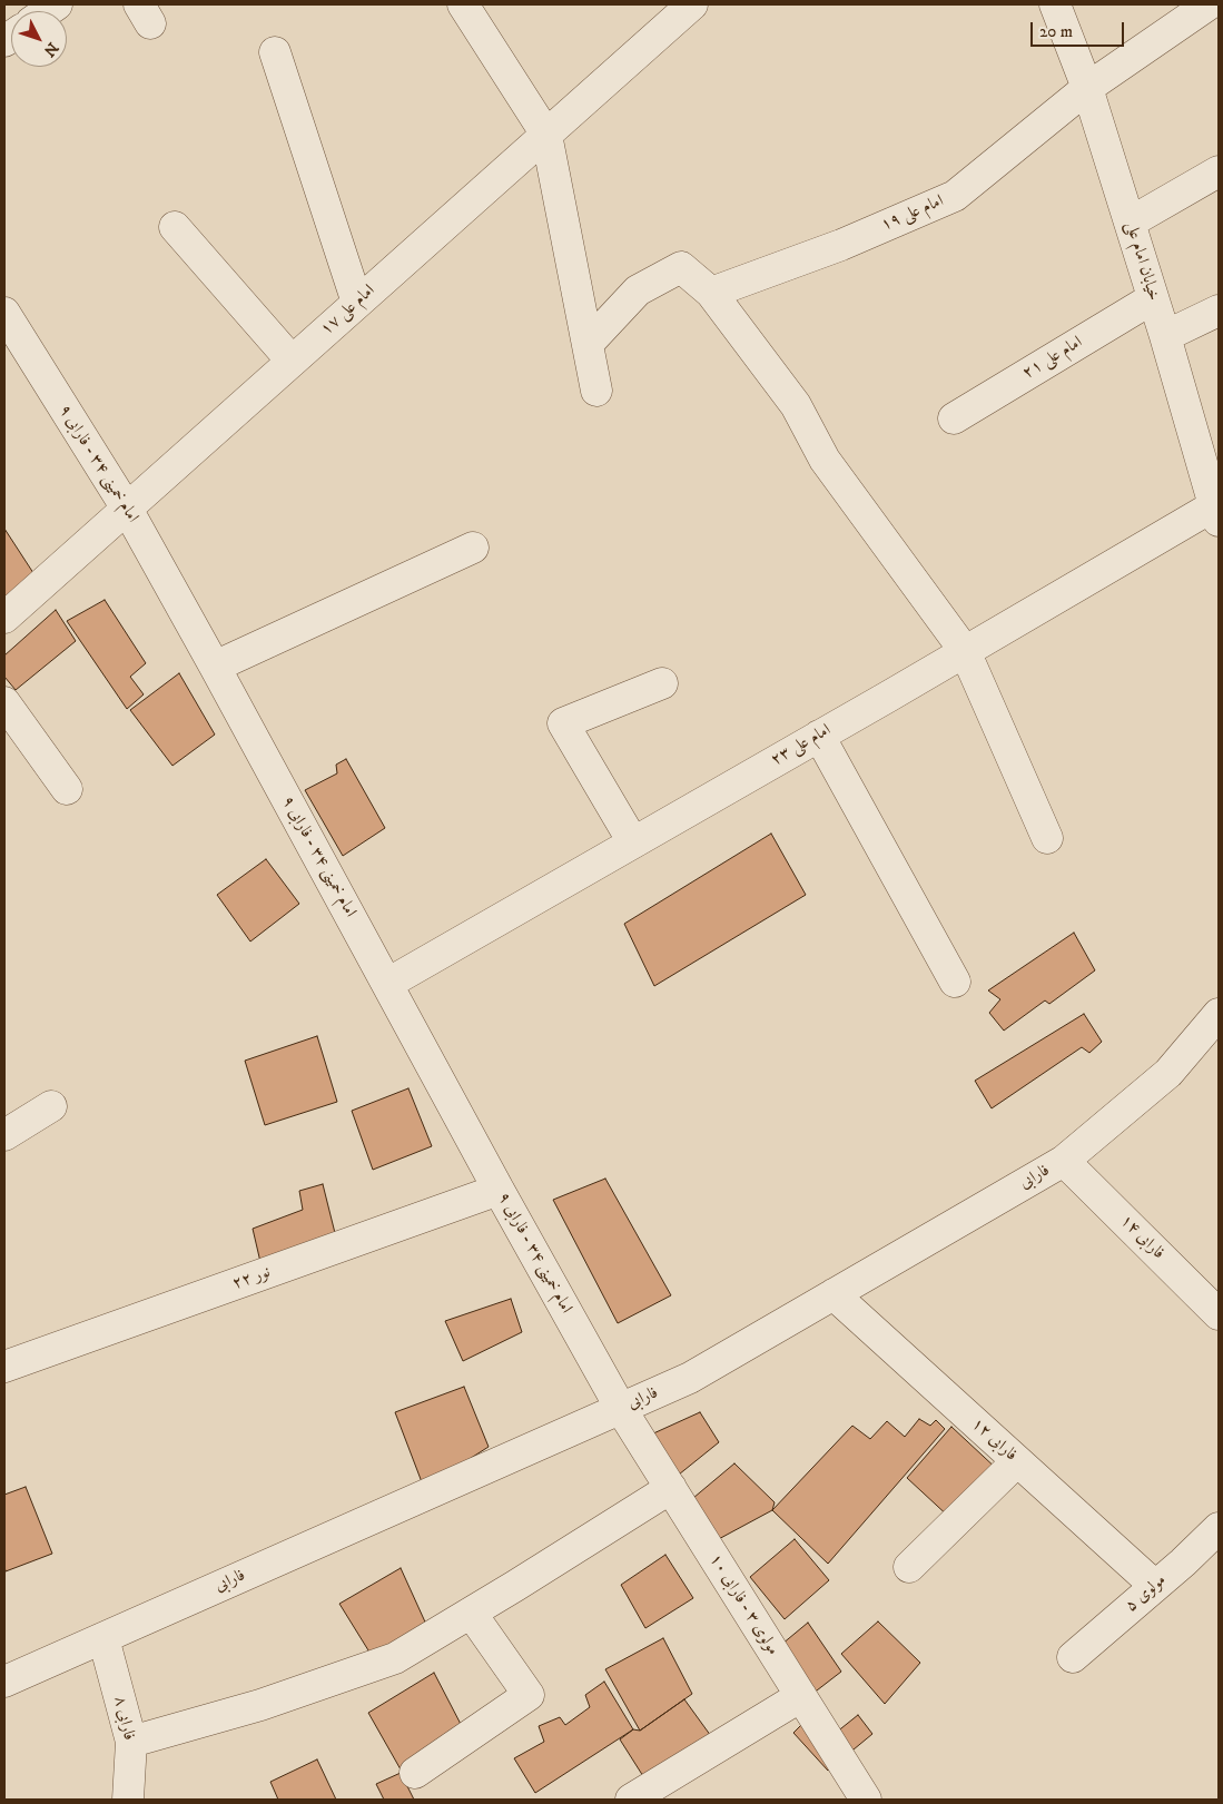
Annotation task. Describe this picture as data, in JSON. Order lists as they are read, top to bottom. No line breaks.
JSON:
{"streets":{"street":["امام علی ۱۹","خیابان امام علی","امام علی ۱۷","امام علی ۲۱","امام خمینی ۳۴ - فارابی ۹","امام علی ۲۳","فارابی","فارابی ۱۴","نور ۲۲","فارابی ۱۲","مولوی ۵","مولوی ۳ - فارابی ۱۰","فارابی ۸"]},"crossings":[["امام علی ۱۹","خیابان امام علی"],["خیابان امام علی","امام علی ۲۱"],["خیابان امام علی","امام علی ۲۳"],["امام علی ۱۷","امام خمینی ۳۴ - فارابی ۹"],["امام خمینی ۳۴ - فارابی ۹","امام علی ۲۳"],["امام خمینی ۳۴ - فارابی ۹","فارابی"],["امام خمینی ۳۴ - فارابی ۹","نور ۲۲"],["امام خمینی ۳۴ - فارابی ۹","مولوی ۳ - فارابی ۱۰"],["فارابی","فارابی ۱۴"],["فارابی","فارابی ۱۲"],["فارابی","مولوی ۳ - فارابی ۱۰"],["فارابی","فارابی ۸"],["فارابی ۱۲","مولوی ۵"]],"scale_bar":"20 m","north":"bottom right"}
